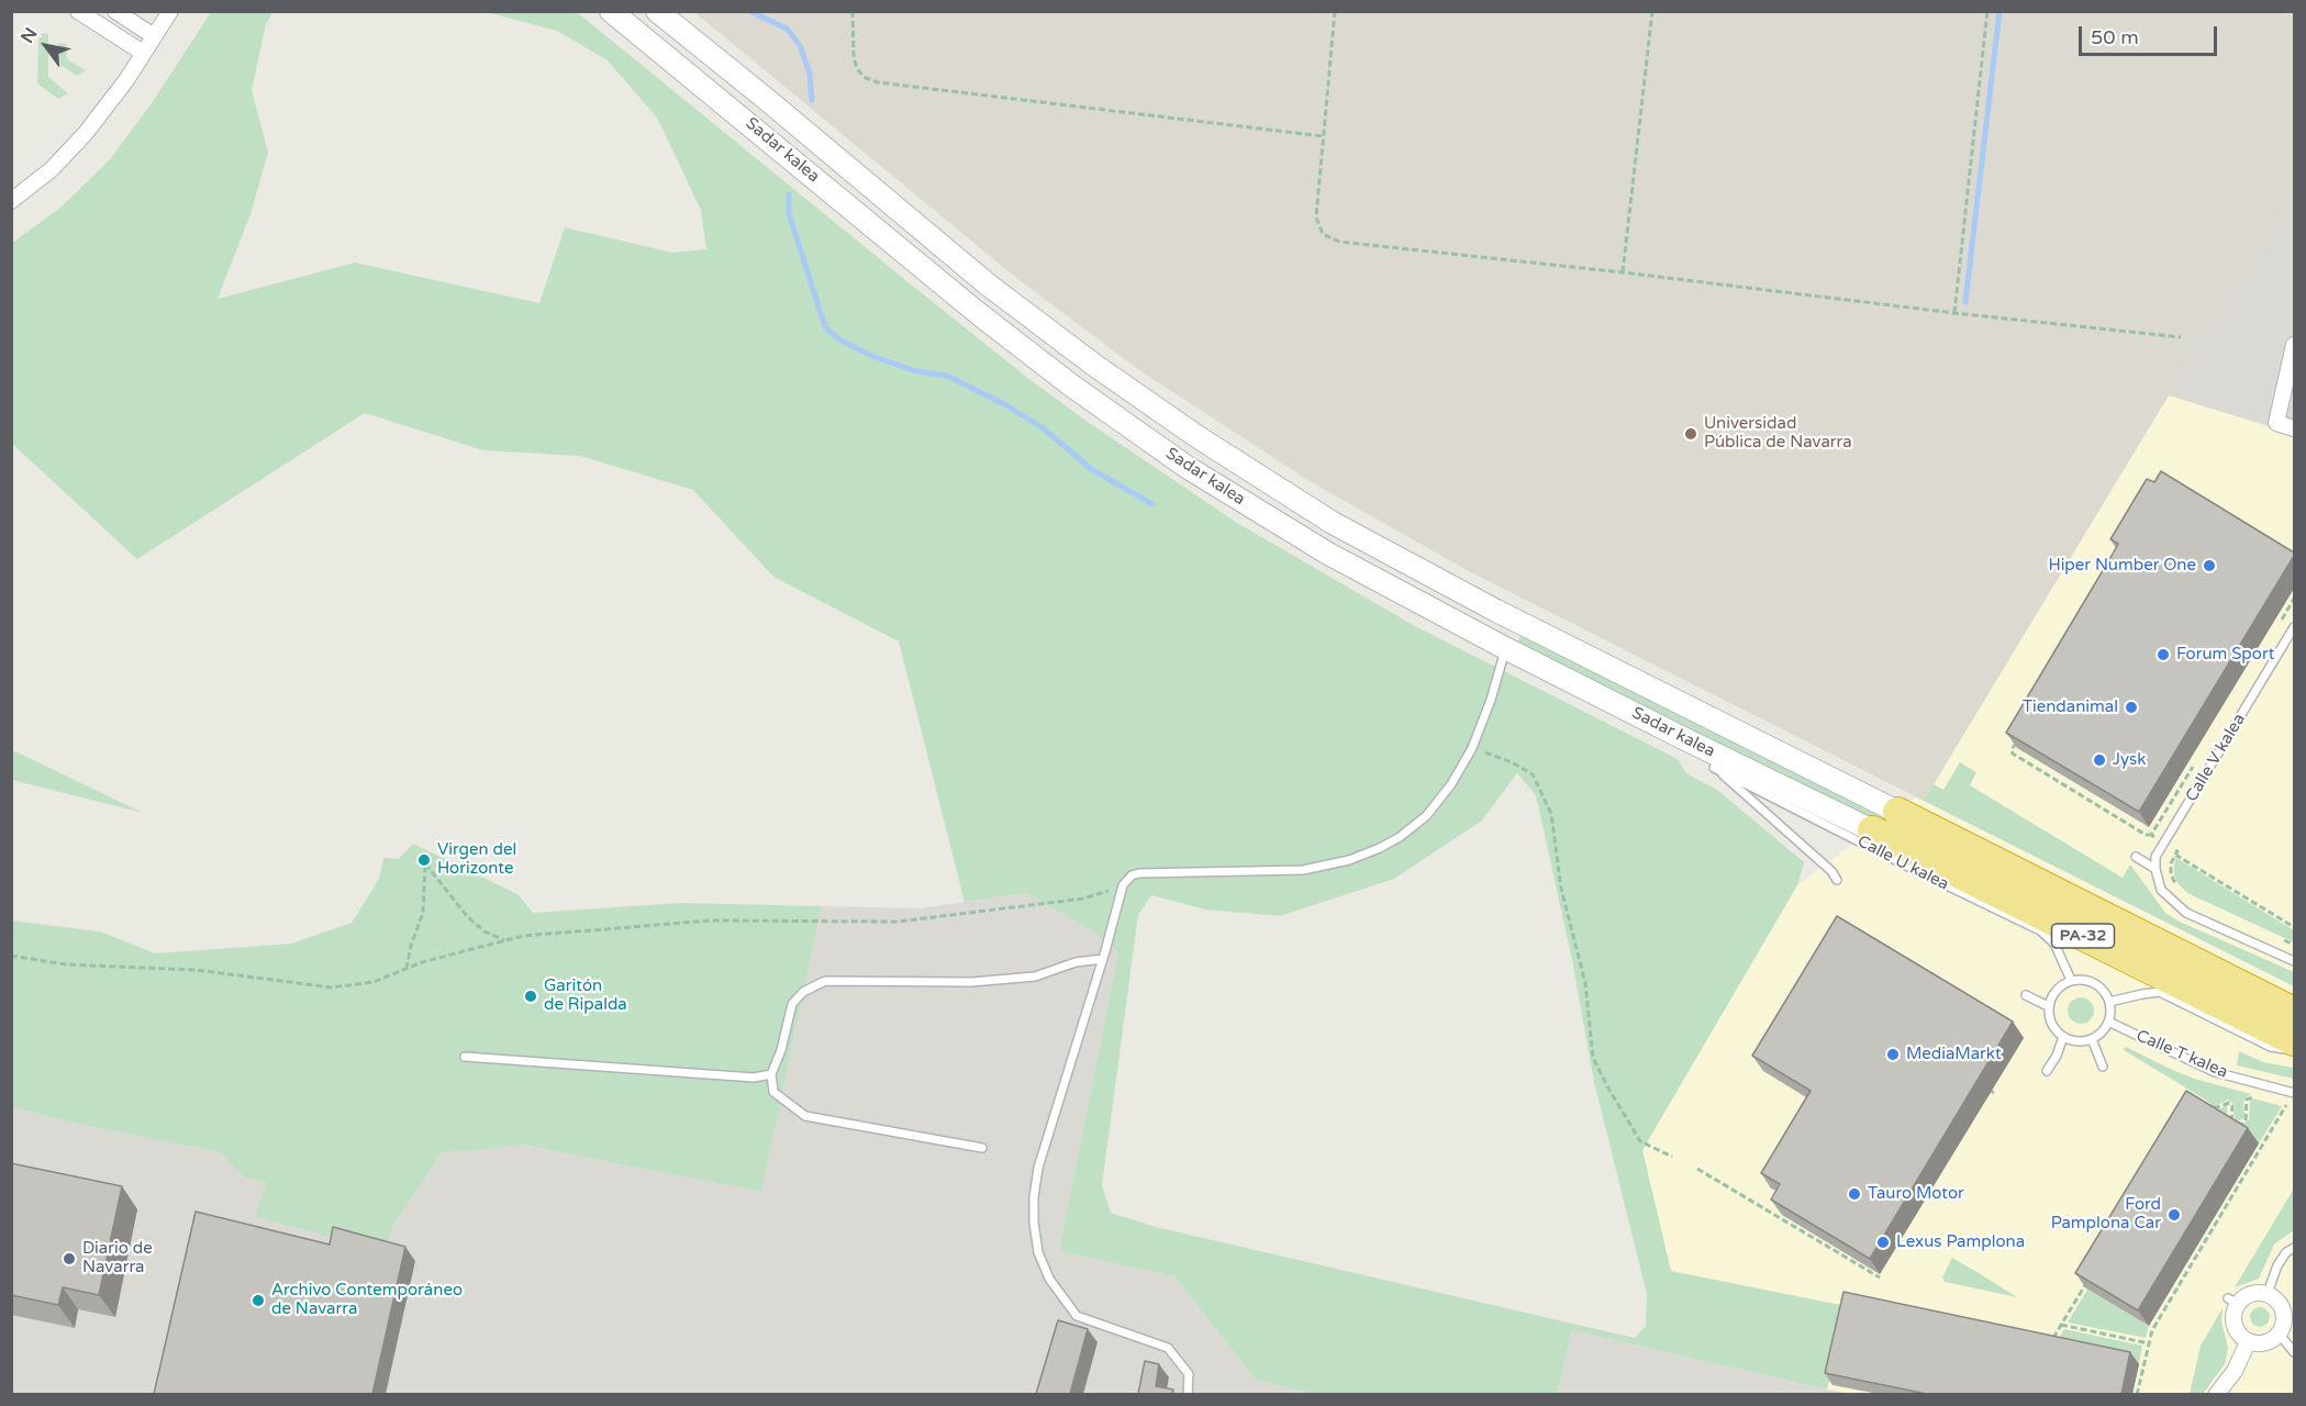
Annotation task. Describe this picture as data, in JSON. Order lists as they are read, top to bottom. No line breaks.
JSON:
{"streets":{"highway":["PA-32"],"street":["Sadar kalea"],"lane":["Calle V kalea","Calle U kalea","Calle T kalea"]},"crossings":[["Sadar kalea","Calle U kalea"],["Sadar kalea","PA-32"],["Calle U kalea","Calle T kalea"]],"places":["Universidad Pública de Navarra","Hiper Number One","Forum Sport","Tiendanimal","Jysk","Virgen del Horizonte","Garitón de Ripalda","MediaMarkt","Tauro Motor","Ford Pamplona Car","Lexus Pamplona","Diario de Navarra","Archivo Contemporáneo de Navarra"],"scale_bar":"50 m","north":"top left"}
